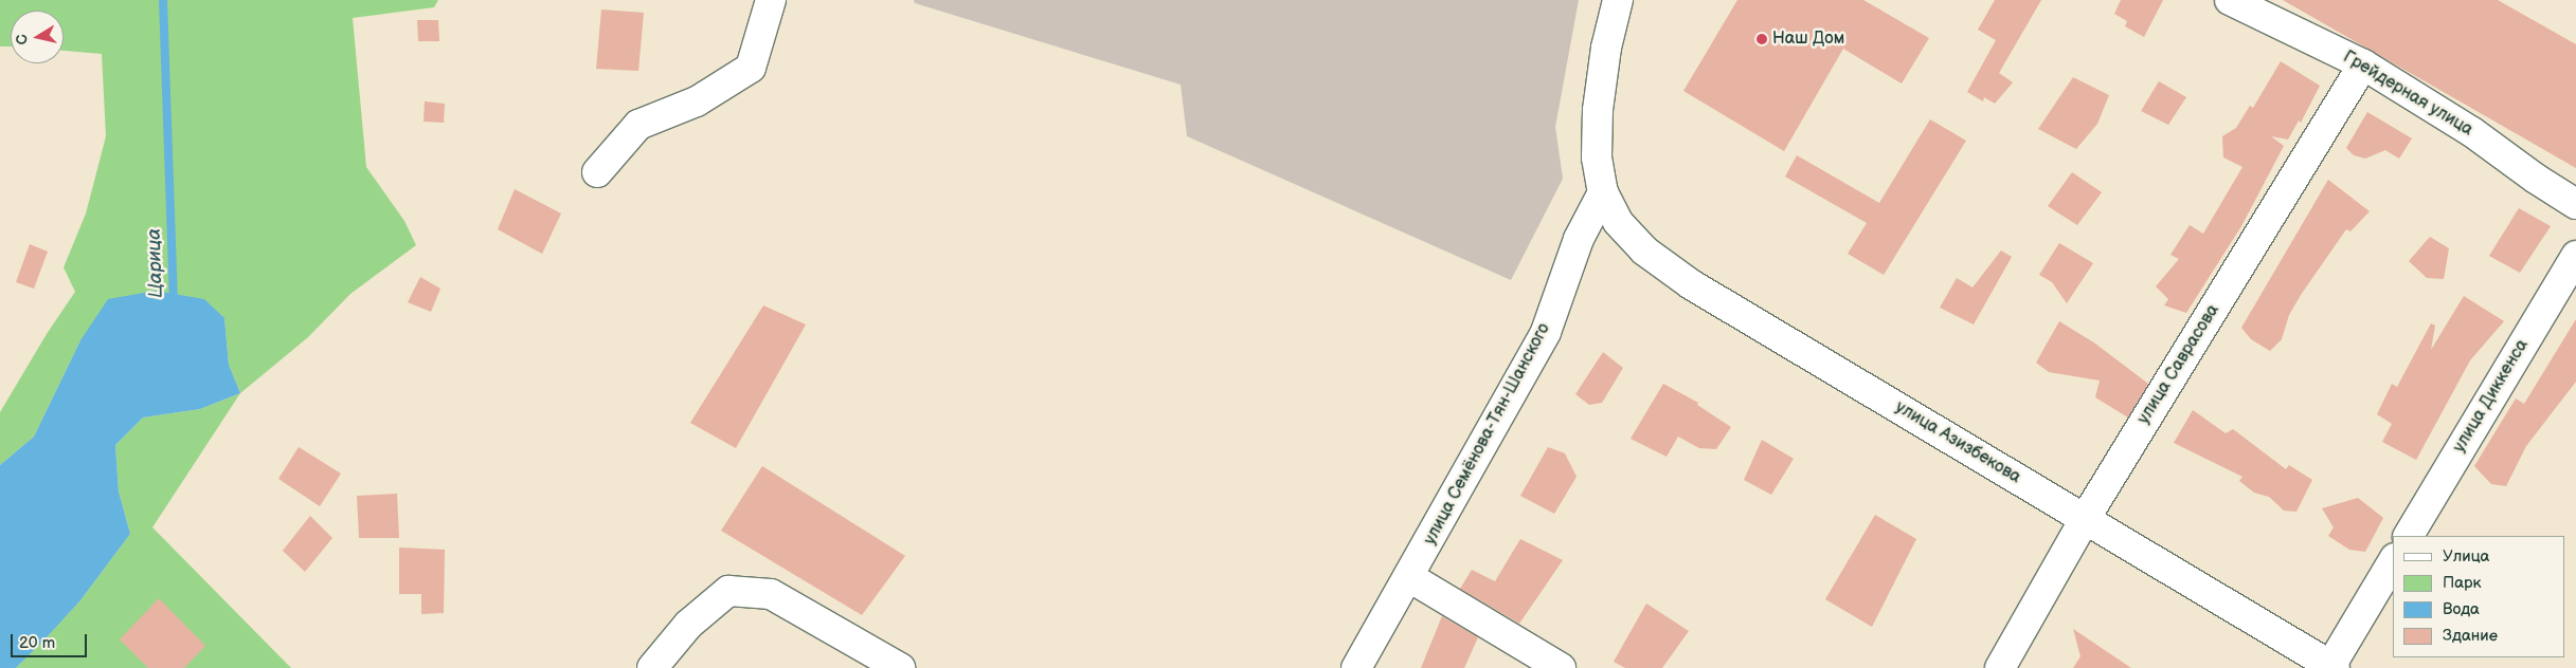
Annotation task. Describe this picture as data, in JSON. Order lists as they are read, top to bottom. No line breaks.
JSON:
{"streets":{"street":["Грейдерная улица","улица Саврасова","улица Диккенса","улица Семёнова-Тян-Шанского","улица Азизбекова"]},"crossings":[["Грейдерная улица","улица Саврасова"],["улица Саврасова","улица Азизбекова"],["улица Семёнова-Тян-Шанского","улица Азизбекова"]],"water":["Царица"],"places":["Наш Дом"],"legend":["Улица","Парк","Вода","Здание"],"scale_bar":"20 m","north":"left"}
